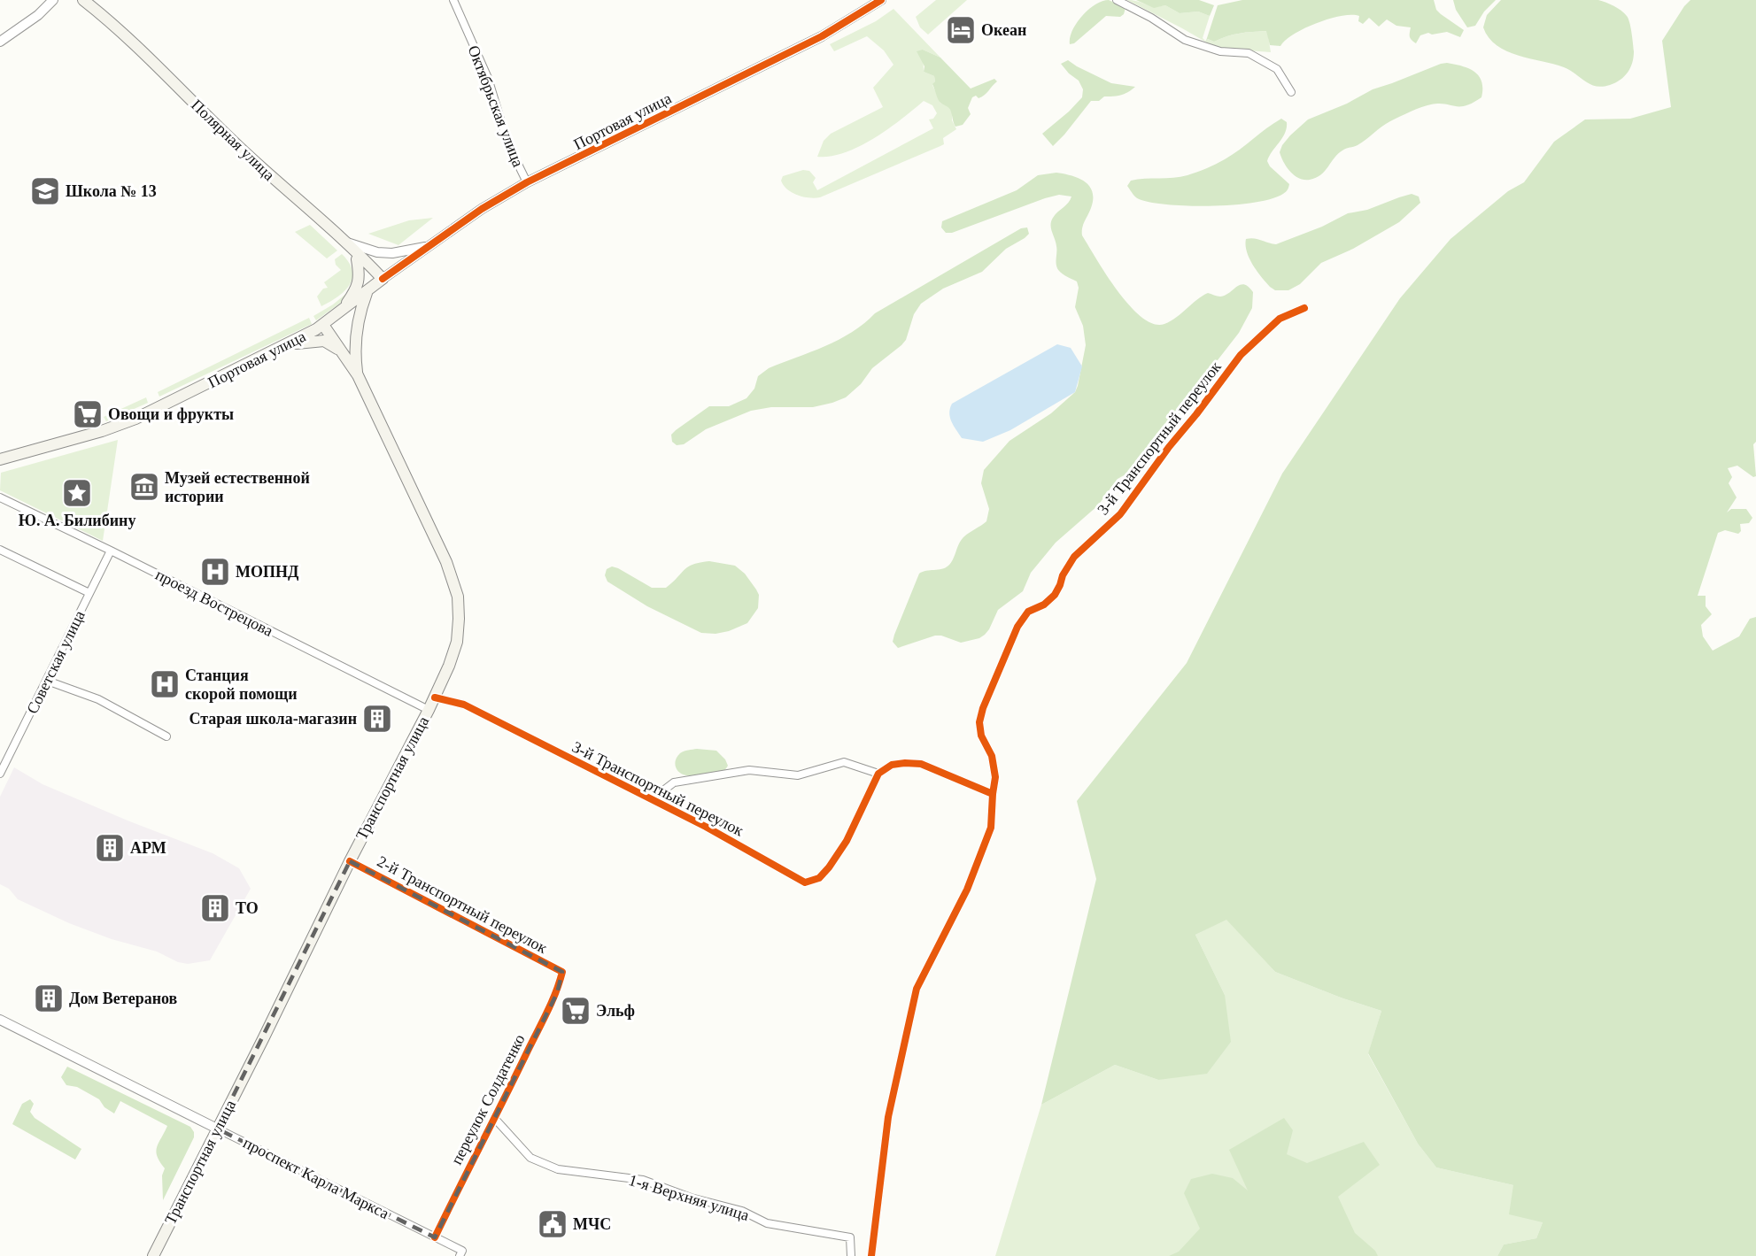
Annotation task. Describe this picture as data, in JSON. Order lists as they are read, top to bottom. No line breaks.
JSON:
{"streets":{"main road":["Портовая улица","Полярная улица","Транспортная улица"],"street":["Октябрьская улица","3-й Транспортный переулок","проезд Вострецова","Советская улица","2-й Транспортный переулок","переулок Солдатенко","проспект Карла Маркса","1-я Верхняя улица"]},"crossings":[["Октябрьская улица","Портовая улица"],["Портовая улица","Полярная улица"],["Портовая улица","Транспортная улица"],["3-й Транспортный переулок","Транспортная улица"],["проезд Вострецова","Советская улица"],["проезд Вострецова","Транспортная улица"],["Транспортная улица","2-й Транспортный переулок"],["Транспортная улица","проспект Карла Маркса"],["2-й Транспортный переулок","переулок Солдатенко"],["переулок Солдатенко","проспект Карла Маркса"],["переулок Солдатенко","1-я Верхняя улица"]],"places":{"hotel":["Океан"],"school or university":["Школа № 13"],"supermarket":["Овощи и фрукты","Эльф"],"museum":["Музей естественной истории"],"place":["Ю. А. Билибину"],"hospital":["МОПНД","Станция скорой помощи"],"building":["Старая школа-магазин","АРМ","ТО","Дом Ветеранов"],"public building":["МЧС"]}}
